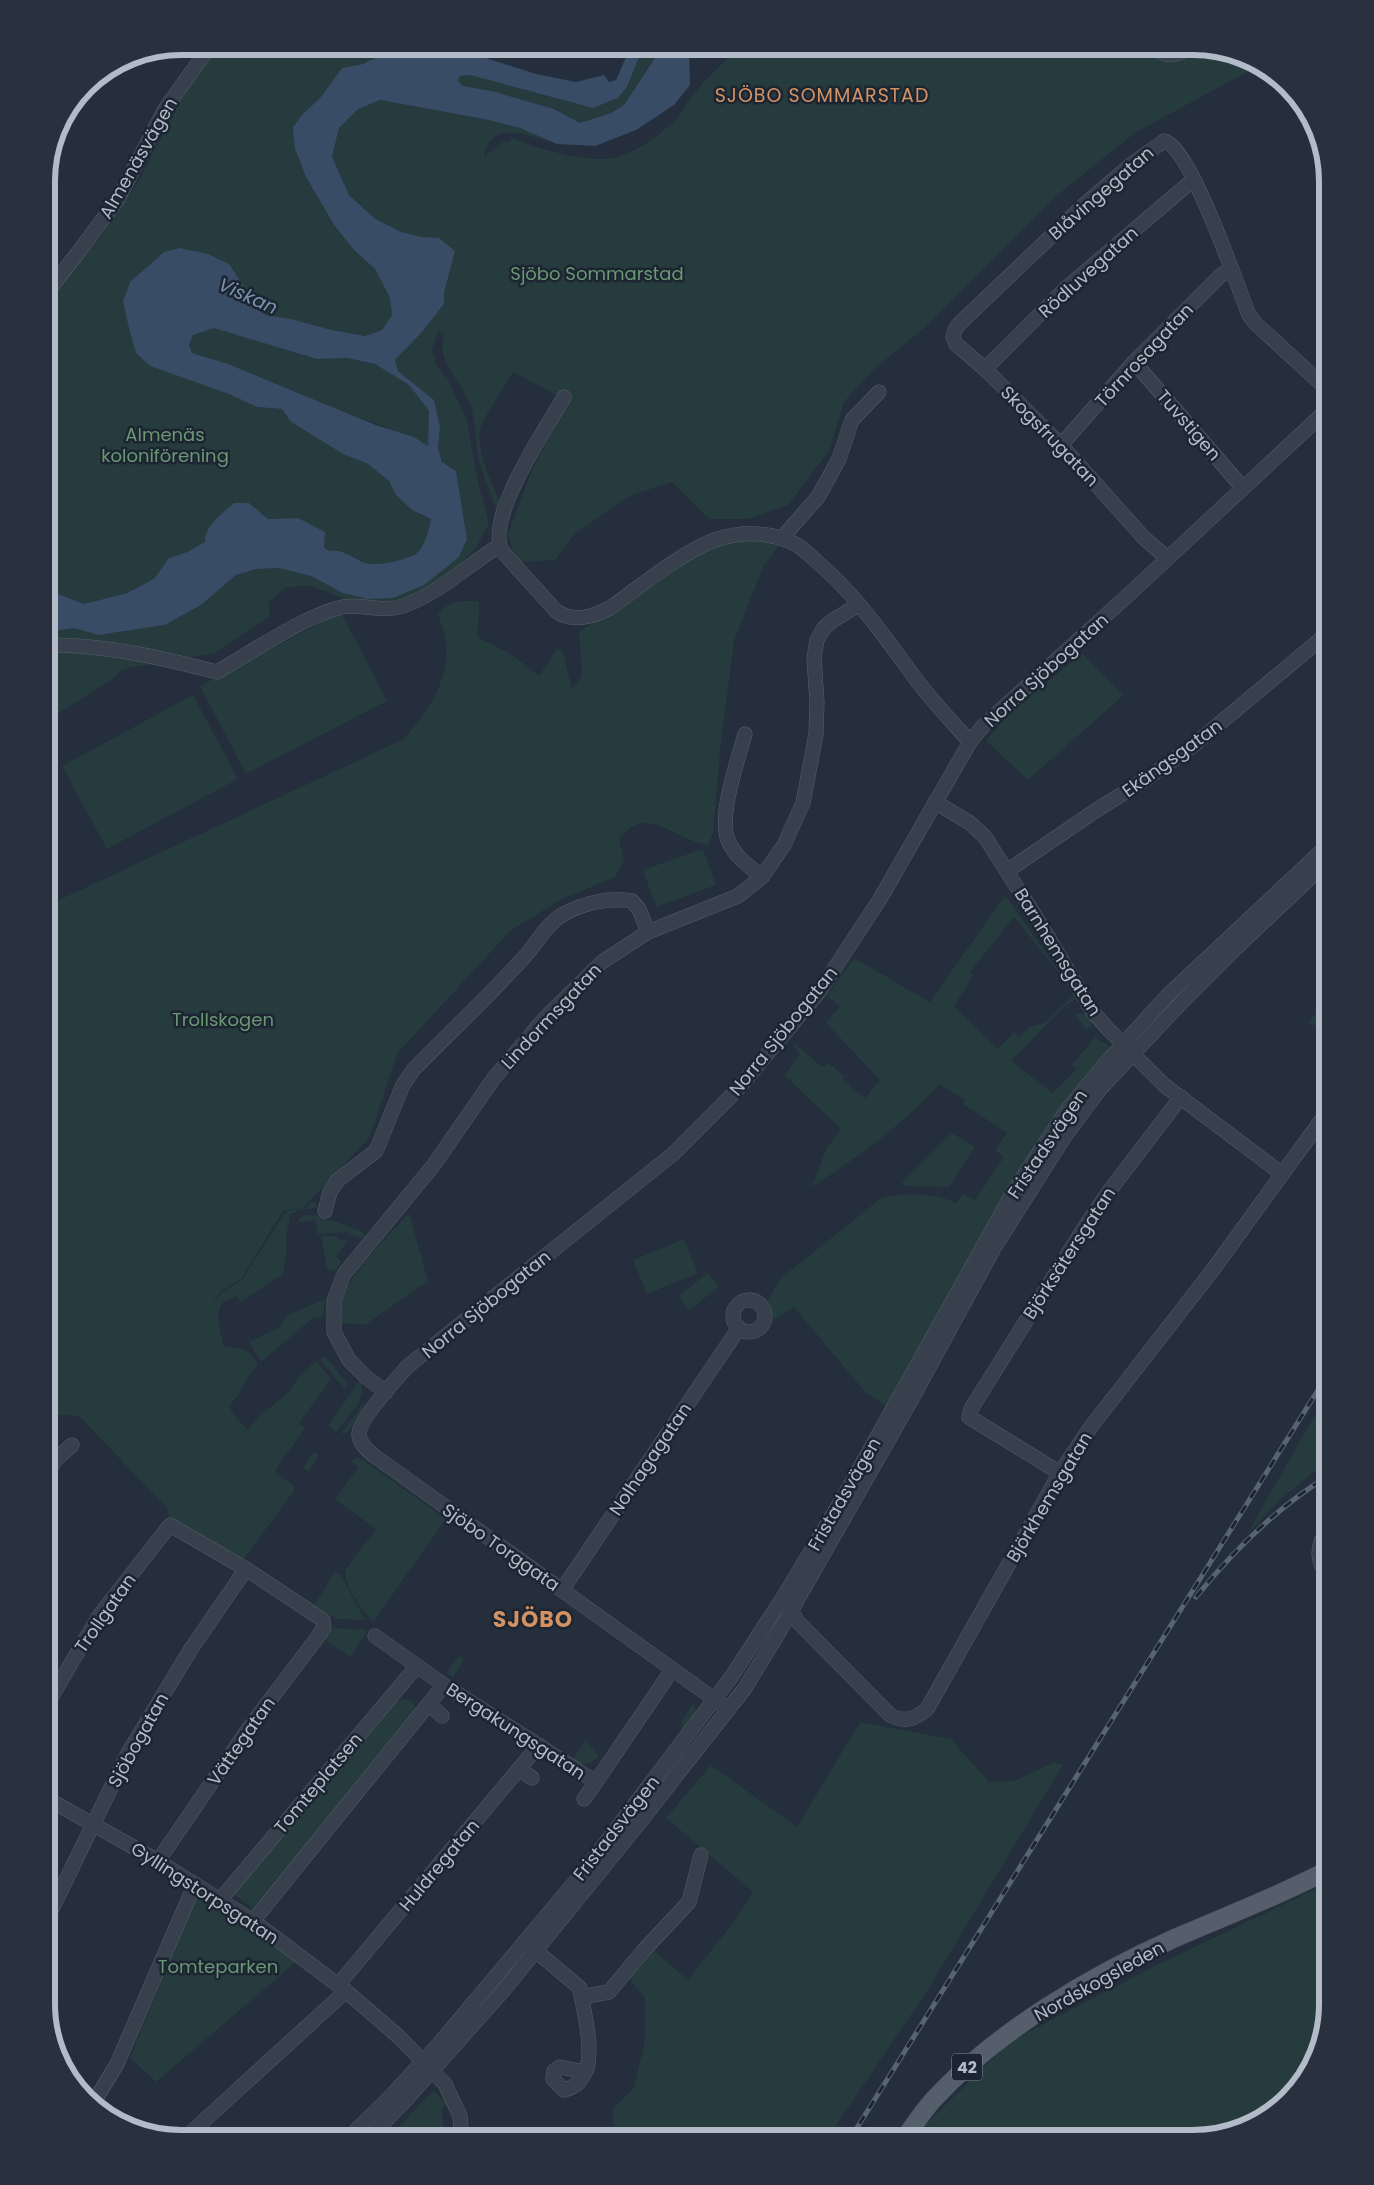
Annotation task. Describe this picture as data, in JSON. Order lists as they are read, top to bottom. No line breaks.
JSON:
{"streets":{"main road":["Nordskogsleden","42"],"street":["Almenäsvägen","Blåvingegatan","Rödluvegatan","Törnrosagatan","Tuvstigen","Skogsfrugatan","Norra Sjöbogatan","Ekängsgatan","Barnhemsgatan","Lindormsgatan","Fristadsvägen","Björksätersgatan","Nolhagagatan","Björkhemsgatan","Sjöbo Torggata","Trollgatan","Bergakungsgatan","Sjöbogatan","Vättegatan","Tomteplatsen","Huldregatan","Gyllingstorpsgatan"]},"crossings":[["Blåvingegatan","Rödluvegatan"],["Blåvingegatan","Törnrosagatan"],["Blåvingegatan","Skogsfrugatan"],["Rödluvegatan","Skogsfrugatan"],["Törnrosagatan","Tuvstigen"],["Törnrosagatan","Skogsfrugatan"],["Tuvstigen","Norra Sjöbogatan"],["Skogsfrugatan","Norra Sjöbogatan"],["Norra Sjöbogatan","Barnhemsgatan"],["Norra Sjöbogatan","Lindormsgatan"],["Norra Sjöbogatan","Sjöbo Torggata"],["Ekängsgatan","Barnhemsgatan"],["Barnhemsgatan","Fristadsvägen"],["Barnhemsgatan","Björksätersgatan"],["Barnhemsgatan","Björkhemsgatan"],["Fristadsvägen","Björkhemsgatan"],["Fristadsvägen","Sjöbo Torggata"],["Fristadsvägen","Gyllingstorpsgatan"],["Björksätersgatan","Björkhemsgatan"],["Nolhagagatan","Sjöbo Torggata"],["Sjöbo Torggata","Bergakungsgatan"],["Trollgatan","Sjöbogatan"],["Trollgatan","Vättegatan"],["Bergakungsgatan","Tomteplatsen"],["Bergakungsgatan","Huldregatan"],["Sjöbogatan","Vättegatan"],["Sjöbogatan","Gyllingstorpsgatan"],["Vättegatan","Gyllingstorpsgatan"],["Tomteplatsen","Gyllingstorpsgatan"],["Huldregatan","Gyllingstorpsgatan"]],"districts":["SJÖBO SOMMARSTAD","SJÖBO"],"water":["Viskan"],"parks":["Sjöbo Sommarstad","Almenäs koloniförening","Trollskogen","Tomteparken"]}
